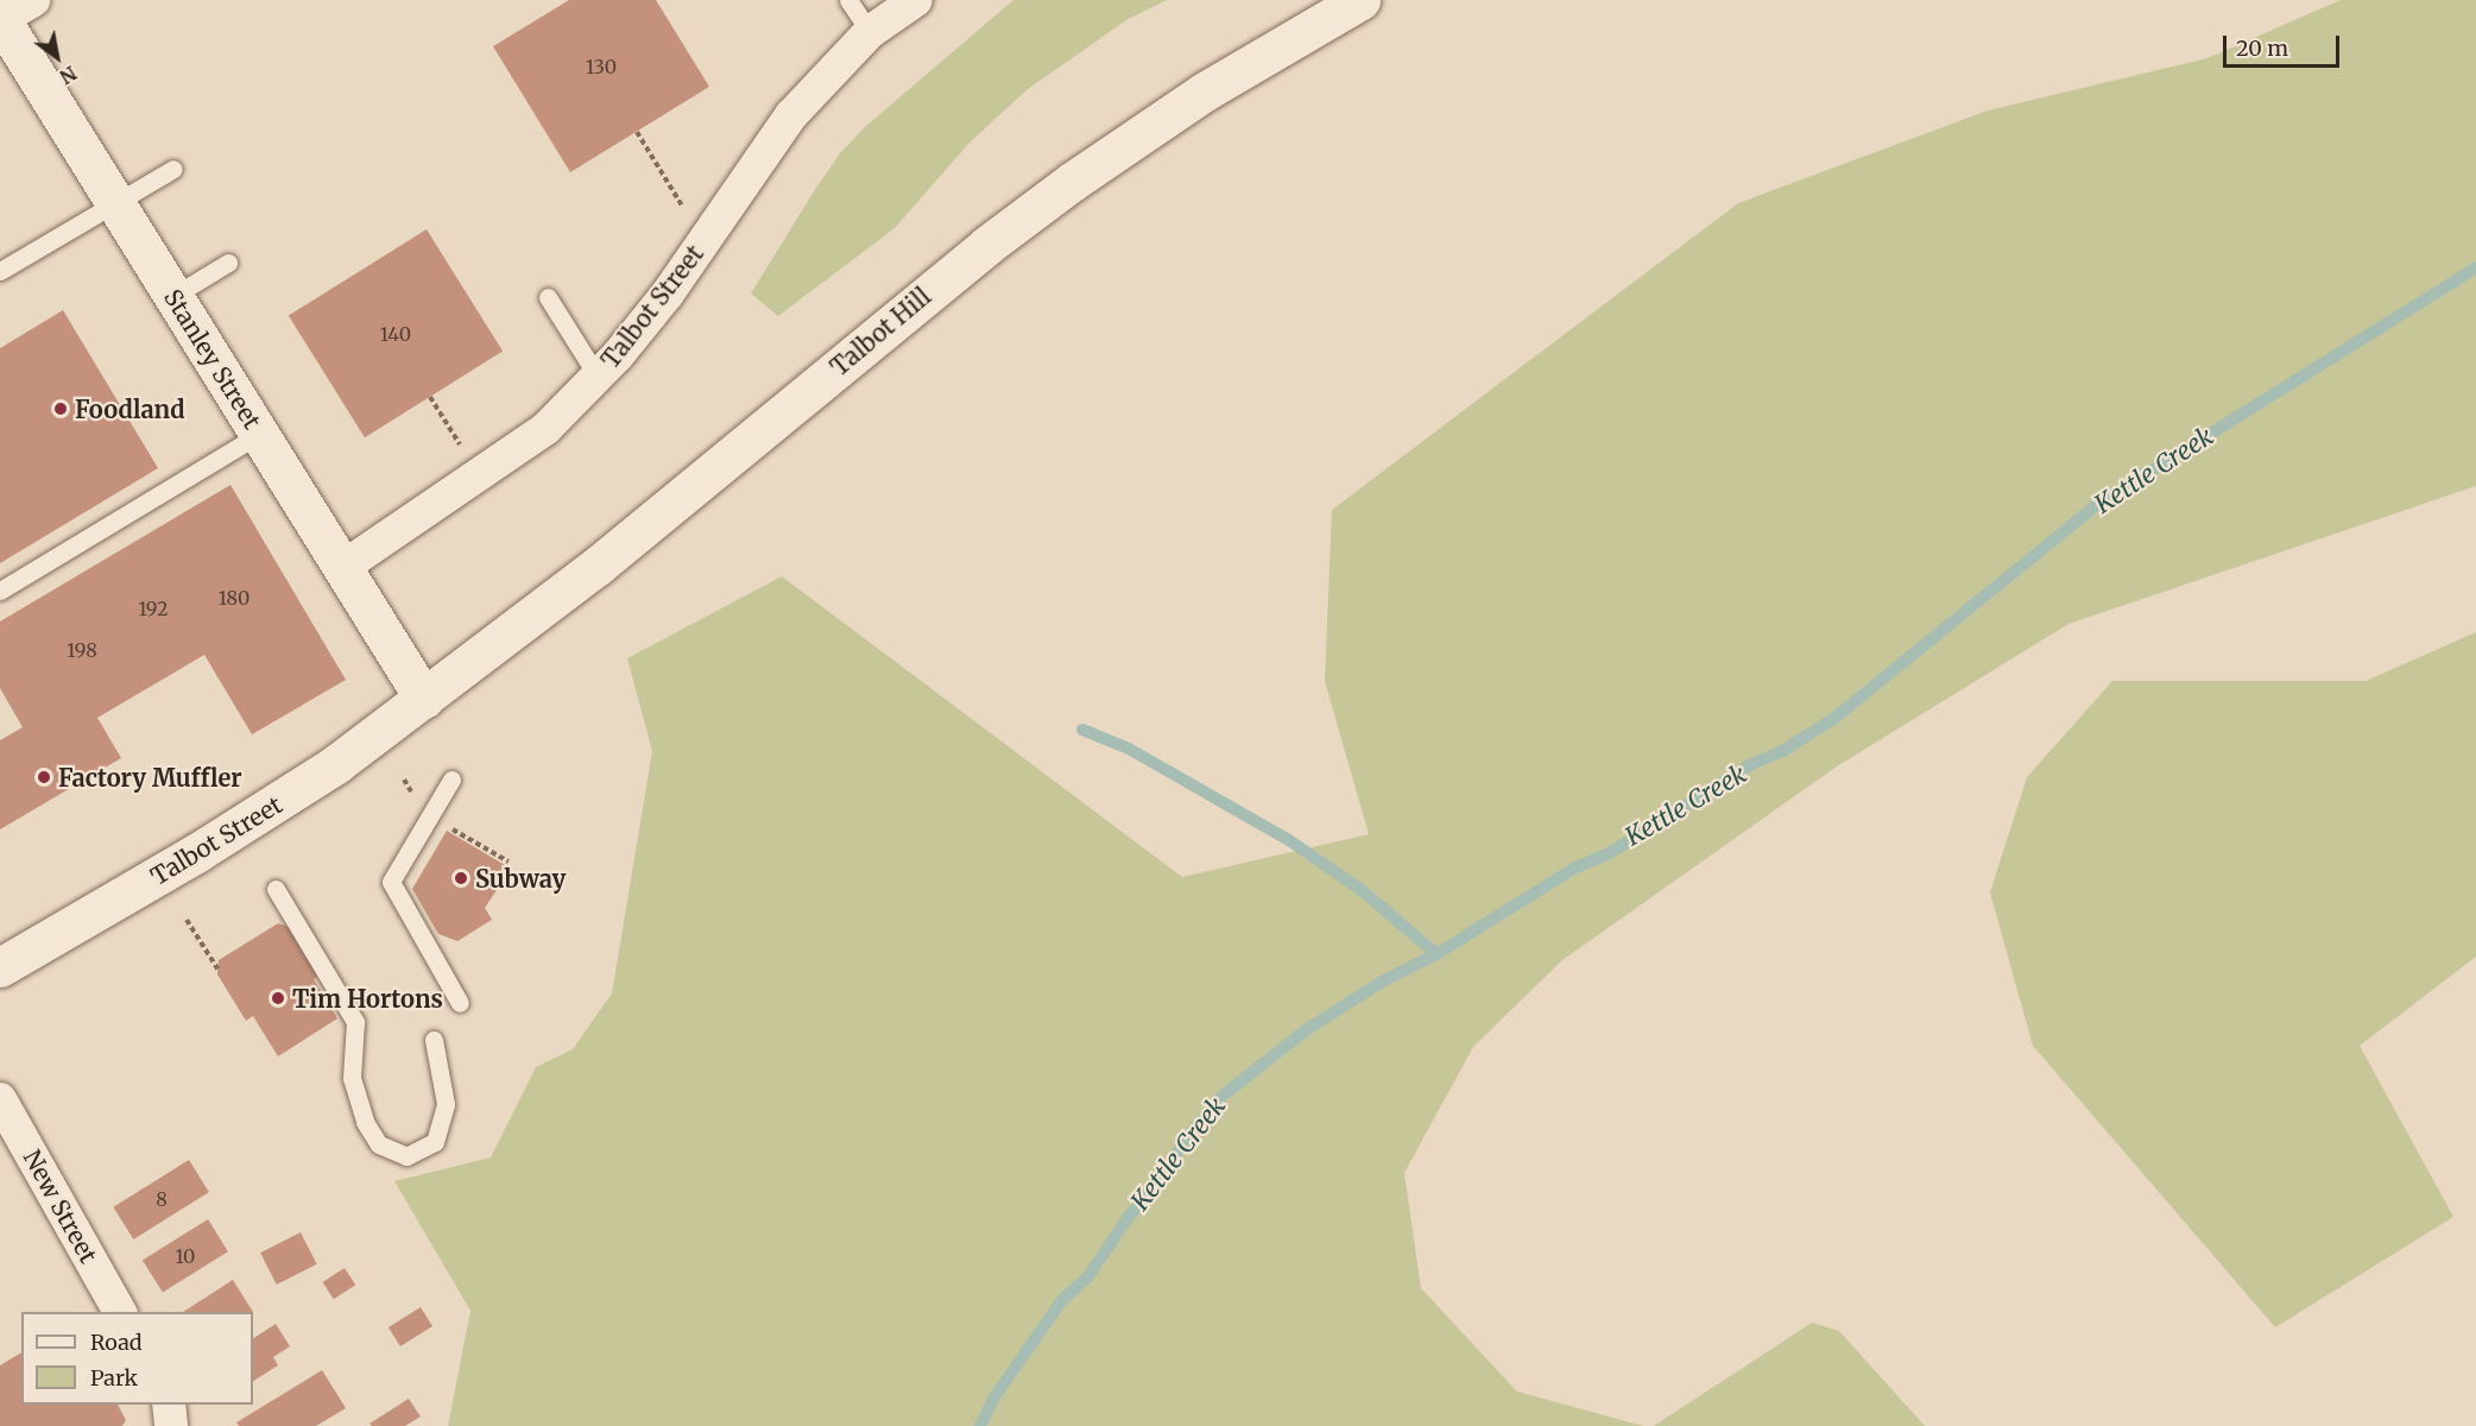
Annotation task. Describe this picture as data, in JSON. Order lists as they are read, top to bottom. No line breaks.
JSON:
{"streets":{"main road":["Talbot Street","Talbot Hill","Stanley Street"],"street":["New Street"]},"crossings":[["Talbot Street","Talbot Hill"],["Talbot Street","Stanley Street"],["Talbot Hill","Stanley Street"]],"water":["Kettle Creek"],"places":["Foodland","Factory Muffler","Subway","Tim Hortons"],"house_numbers":["130","140","180","192","198","8","10"],"legend":["Road","Park"],"scale_bar":"20 m","north":"bottom right"}
